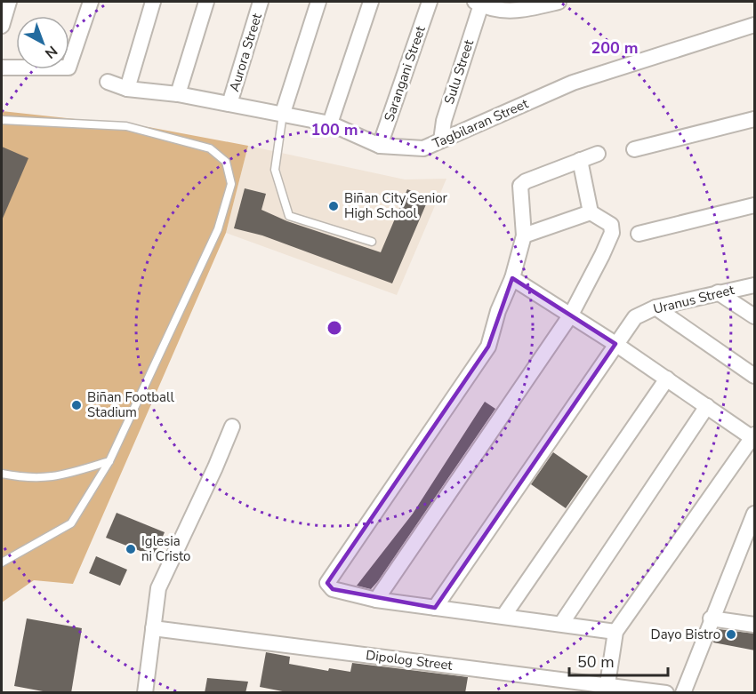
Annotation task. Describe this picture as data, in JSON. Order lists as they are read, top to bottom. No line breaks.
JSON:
{"streets":{"street":["Aurora Street","Sulu Street","Sarangani Street","Tagbilaran Street","Uranus Street","Dipolog Street"]},"crossings":[["Aurora Street","Tagbilaran Street"],["Sulu Street","Tagbilaran Street"],["Sarangani Street","Tagbilaran Street"]],"places":["Biñan City Senior High School","Biñan Football Stadium","Iglesia ni Cristo","Dayo Bistro"],"scale_bar":"50 m","north":"bottom right","rings":["200 m","100 m"]}
